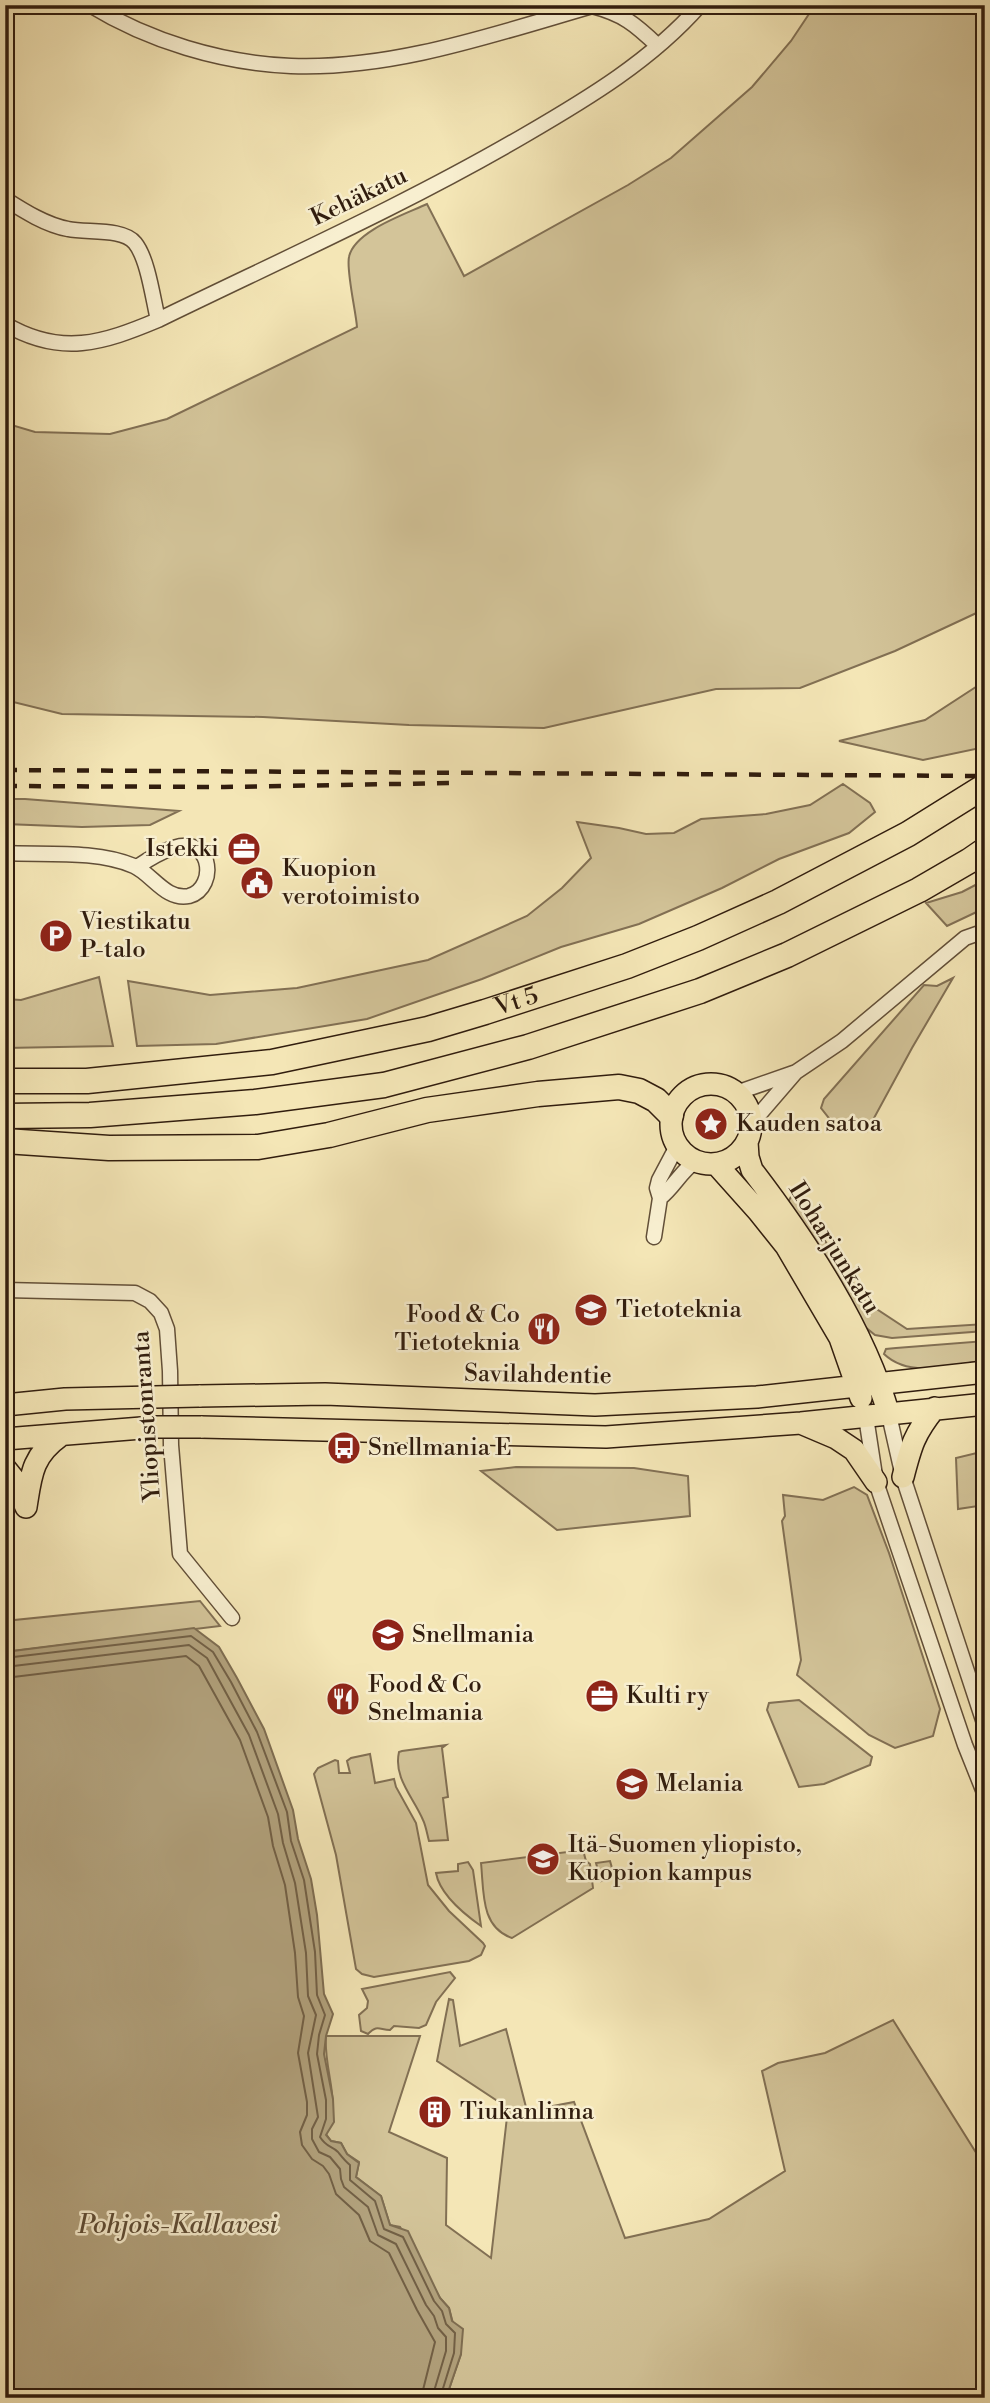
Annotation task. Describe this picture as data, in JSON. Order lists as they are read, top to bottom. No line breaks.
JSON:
{"streets":{"highway":["Vt 5"],"main road":["Iloharjunkatu","Savilahdentie"],"street":["Kehäkatu","Yliopistonranta"]},"crossings":[["Iloharjunkatu","Savilahdentie"]],"water":["Pohjois-Kallavesi"],"places":{"office":["Istekki","Kulti ry"],"public building":["Kuopion verotoimisto"],"parking":["Viestikatu P-talo"],"place":["Kauden satoa"],"school or university":["Tietoteknia","Snellmania","Melania","Itä-Suomen yliopisto, Kuopion kampus"],"restaurant":["Food & Co Tietoteknia","Food & Co Snelmania"],"bus stop":["Snellmania E"],"building":["Tiukanlinna"]}}
